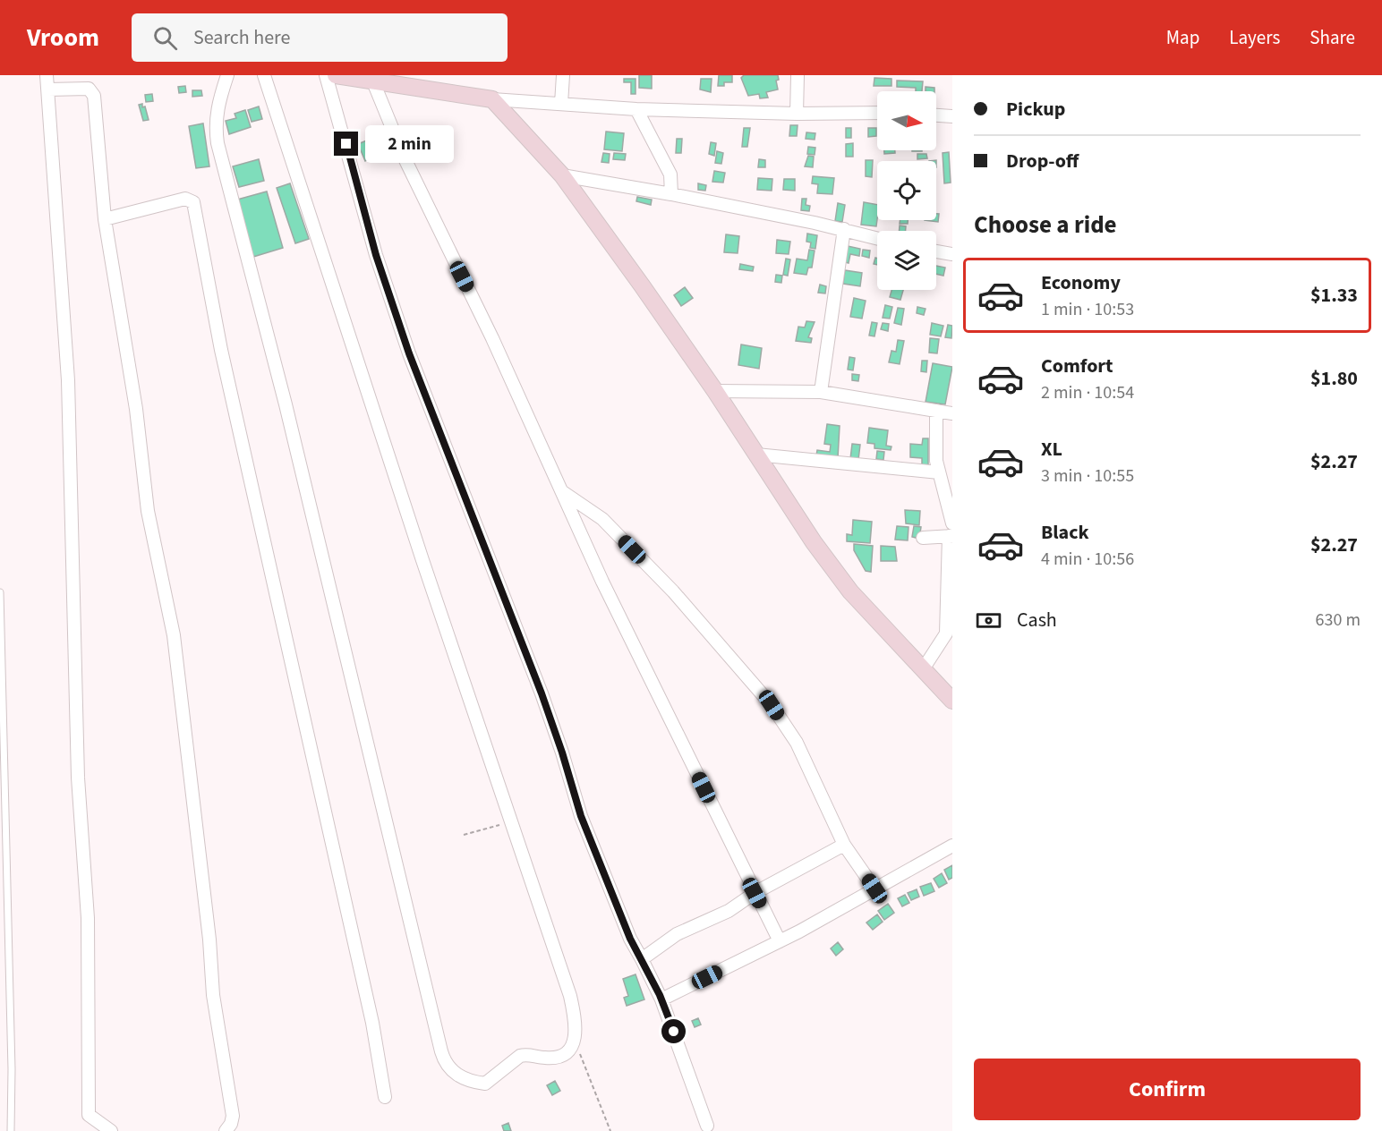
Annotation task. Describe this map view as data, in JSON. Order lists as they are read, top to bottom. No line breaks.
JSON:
{"north":"right","page":{"header":"Vroom","search":"Search here","nav":["Map","Layers","Share"],"banner":["Pickup","Drop-off"],"bubble":"2 min","heading":"Choose a ride","list":[{"name":"Economy","note":"1 min · 10:53","value":"$1.33"},{"name":"Comfort","note":"2 min · 10:54","value":"$1.80"},{"name":"XL","note":"3 min · 10:55","value":"$2.27"},{"name":"Black","note":"4 min · 10:56","value":"$2.27"}],"pay":["Cash","630 m"],"buttons":"Confirm"}}
